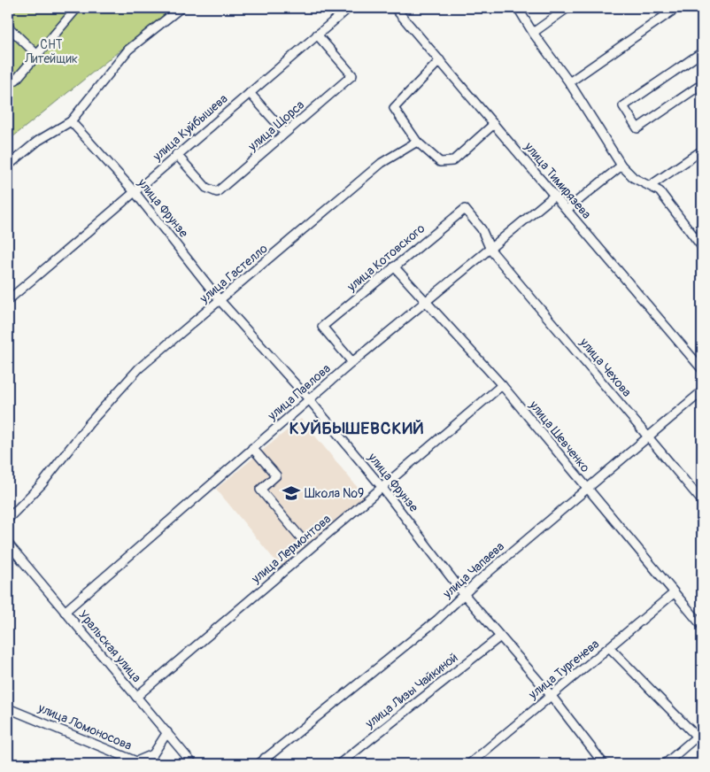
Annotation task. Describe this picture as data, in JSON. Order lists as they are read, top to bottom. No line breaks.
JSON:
{"streets":{"street":["улица Щорса","улица Куйбышева","улица Тимирязева","улица Фрунзе","улица Котовского","улица Гастелло","улица Чехова","улица Павлова","улица Шевченко","улица Лермонтова","улица Чапаева","Уральская улица","улица Тургенева","улица Лизы Чайкиной","улица Ломоносова"]},"crossings":[["улица Щорса","улица Куйбышева"],["улица Куйбышева","улица Фрунзе"],["улица Тимирязева","улица Павлова"],["улица Фрунзе","улица Гастелло"],["улица Фрунзе","улица Павлова"],["улица Фрунзе","улица Лермонтова"],["улица Фрунзе","улица Чапаева"],["улица Фрунзе","улица Тургенева"],["улица Фрунзе","улица Лизы Чайкиной"],["улица Котовского","улица Чехова"],["улица Котовского","улица Павлова"],["улица Котовского","улица Шевченко"],["улица Чехова","улица Павлова"],["улица Чехова","улица Чапаева"],["улица Павлова","улица Шевченко"],["улица Павлова","Уральская улица"],["улица Шевченко","улица Лермонтова"],["улица Шевченко","улица Чапаева"],["улица Шевченко","улица Тургенева"],["улица Лермонтова","Уральская улица"],["Уральская улица","улица Ломоносова"]],"districts":["КУЙБЫШЕВСКИЙ"],"parks":["СНТ Литейщик"],"places":{"school or university":["Школа №9"]}}
